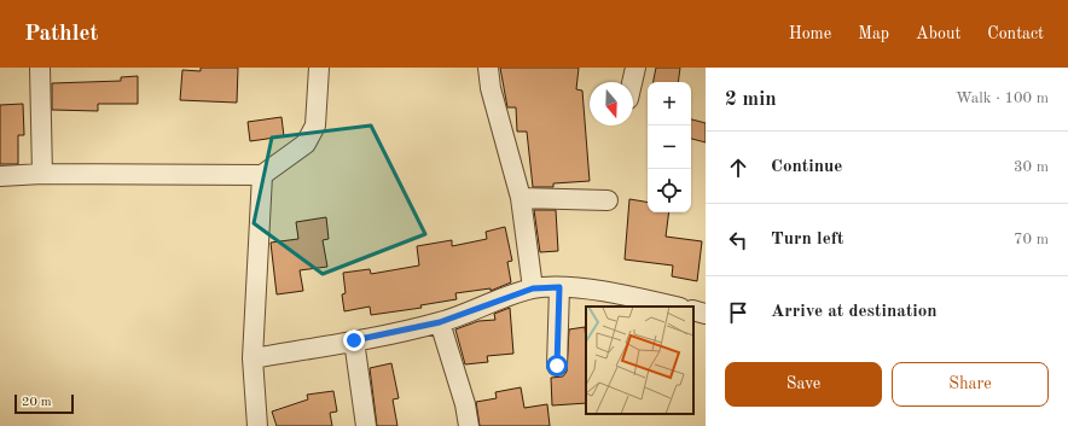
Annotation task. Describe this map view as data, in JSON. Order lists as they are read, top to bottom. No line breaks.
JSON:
{"scale_bar":"20 m","north":"bottom","page":{"header":"Pathlet","nav":["Home","Map","About","Contact"],"heading":["2 min","Walk · 100 m"],"map_buttons":["+","−"],"list":[["Continue","30 m"],["Turn left","70 m"],"Arrive at destination"],"buttons":["Save","Share"],"scale":"20 m"}}
